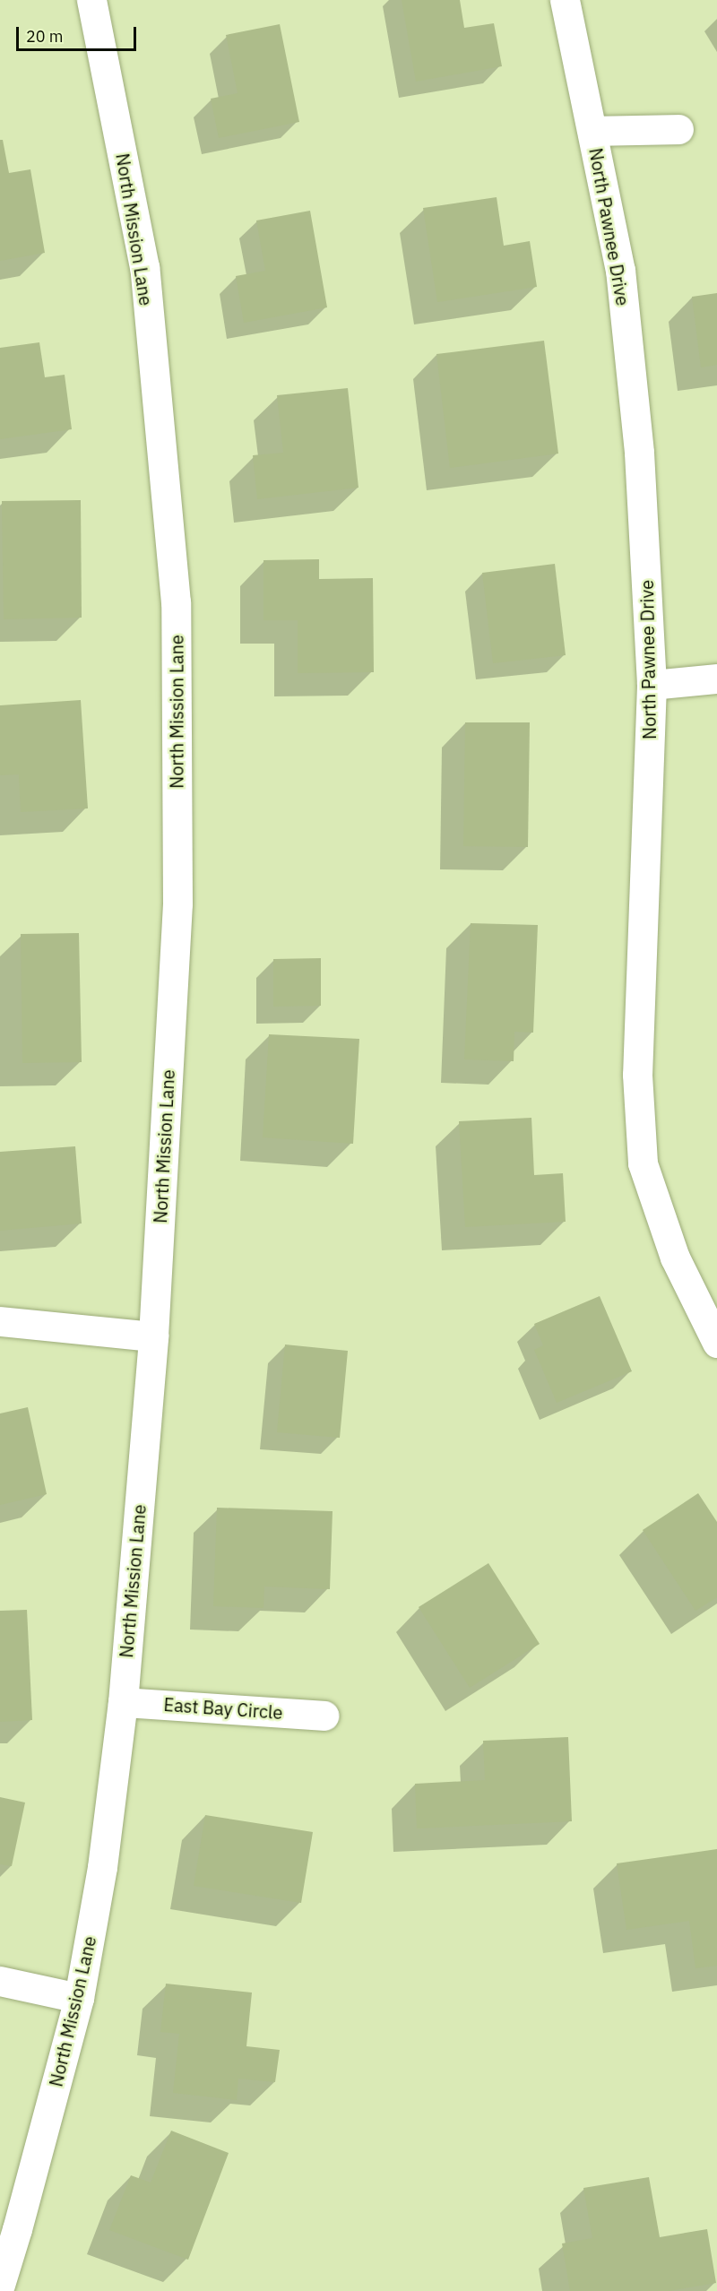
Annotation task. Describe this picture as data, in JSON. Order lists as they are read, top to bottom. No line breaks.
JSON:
{"streets":{"street":["North Pawnee Drive","North Mission Lane","East Bay Circle"]},"crossings":[["North Mission Lane","East Bay Circle"]],"scale_bar":"20 m"}
